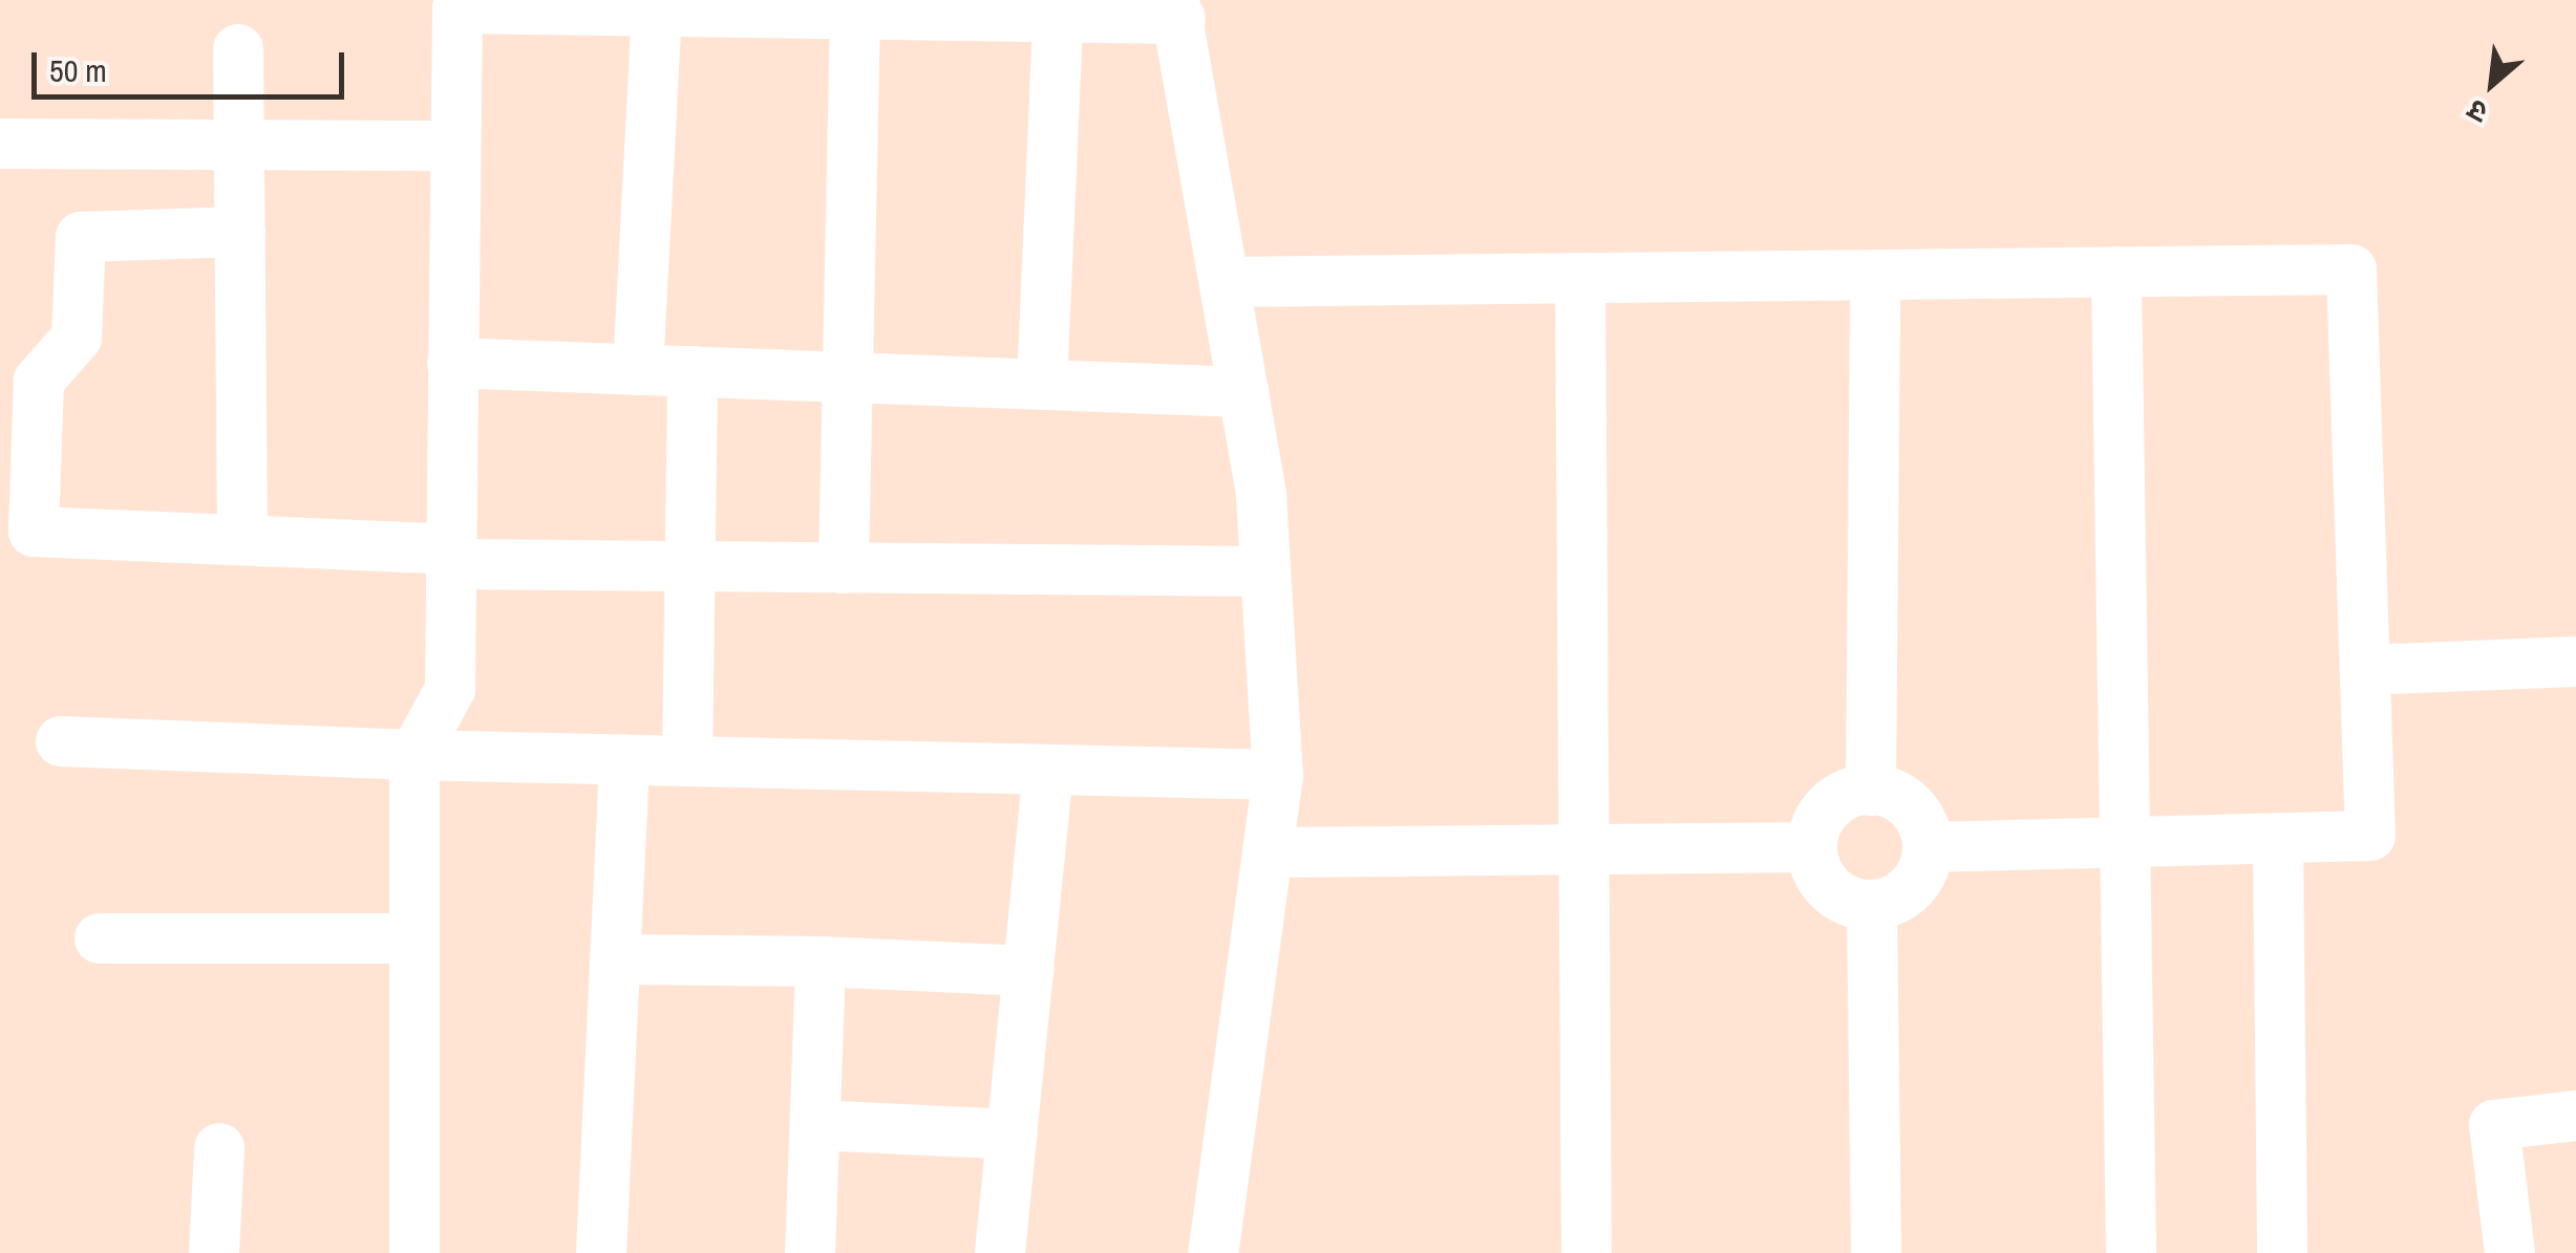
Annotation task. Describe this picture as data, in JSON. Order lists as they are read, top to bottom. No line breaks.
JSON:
{"scale_bar":"50 m","north":"bottom left"}
